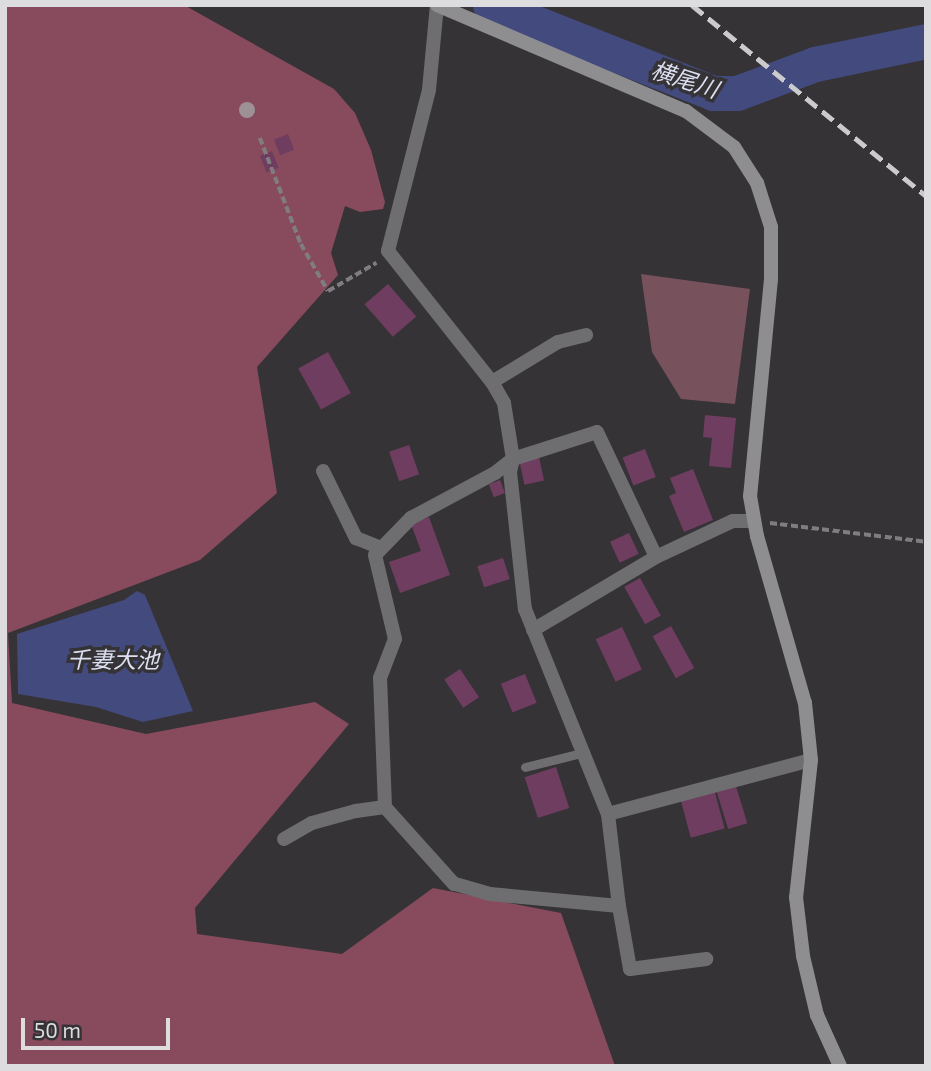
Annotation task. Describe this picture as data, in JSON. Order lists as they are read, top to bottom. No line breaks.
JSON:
{"water":["横尾川","千妻大池"],"scale_bar":"50 m"}
